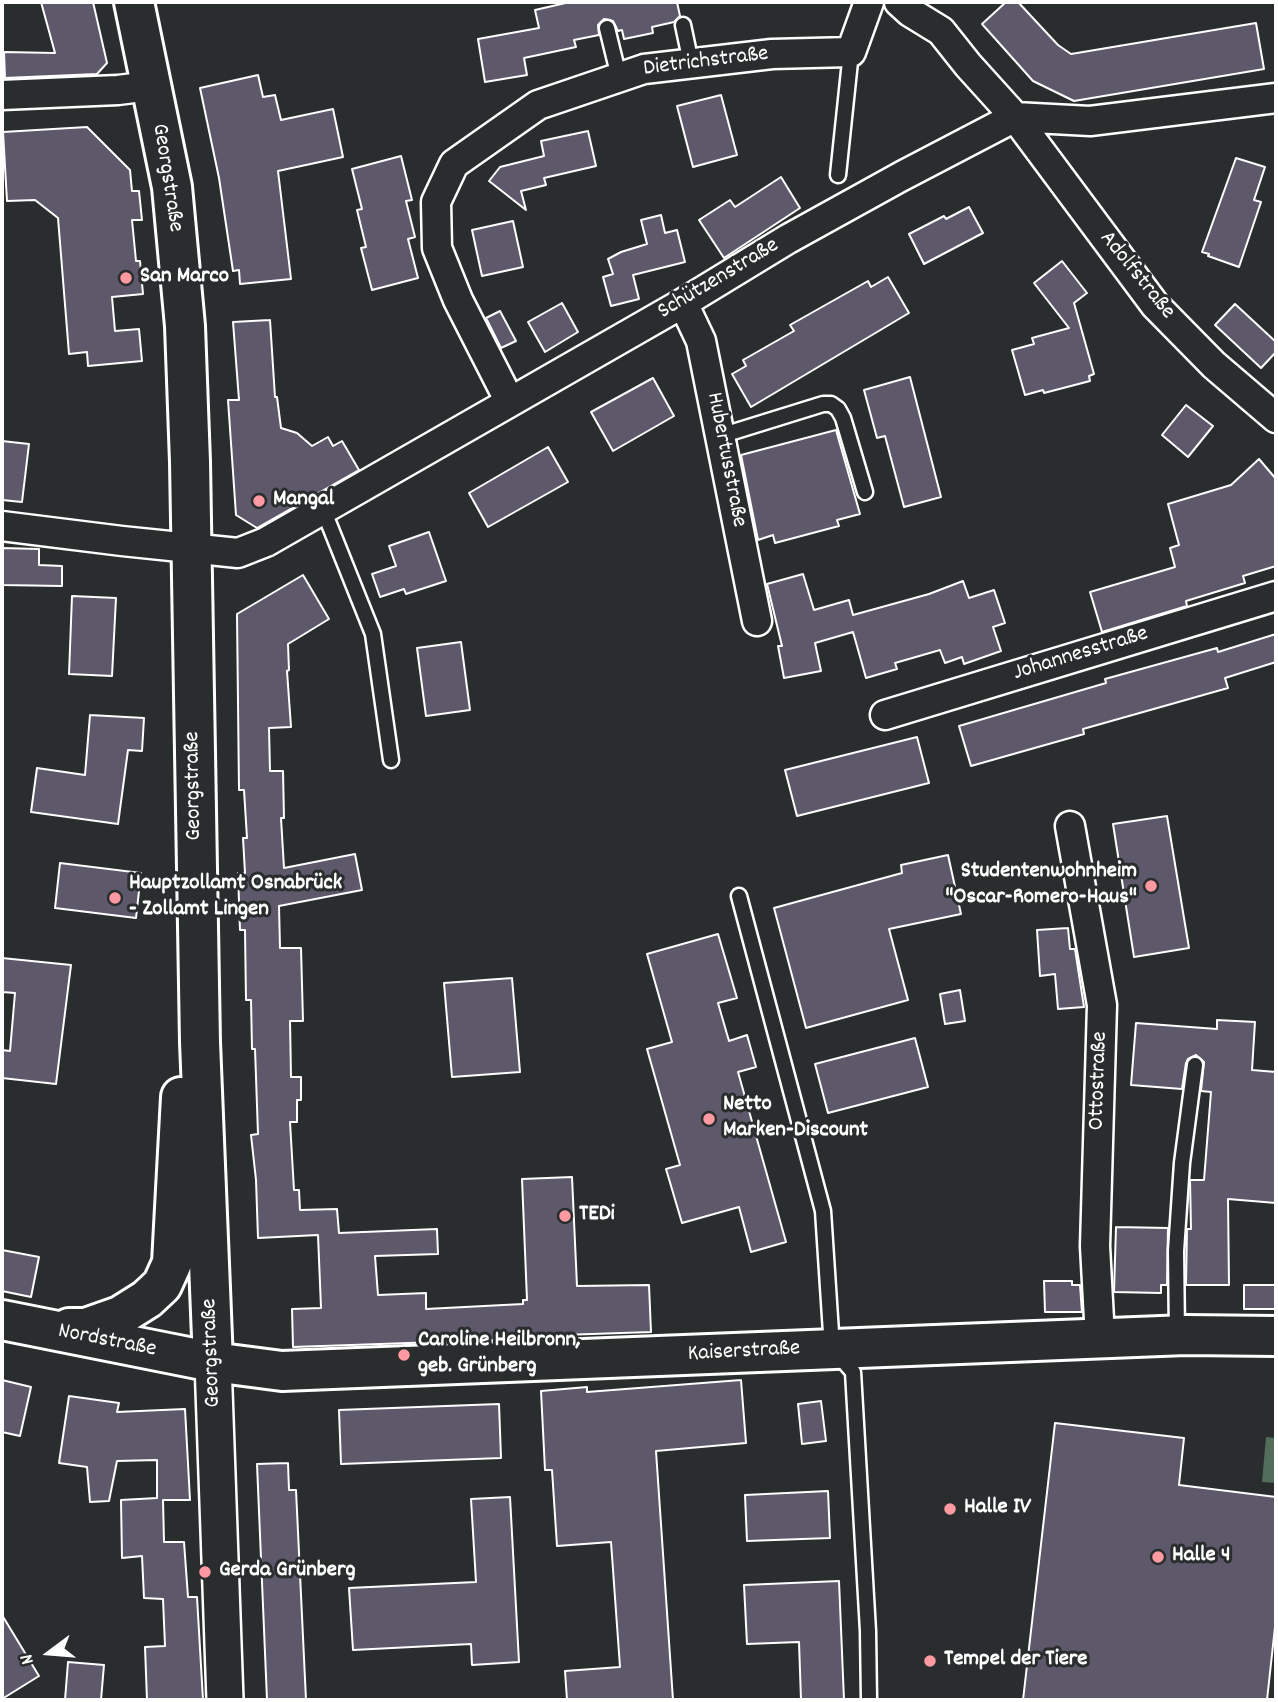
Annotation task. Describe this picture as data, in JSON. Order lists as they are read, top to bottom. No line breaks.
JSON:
{"streets":{"main road":["Georgstraße","Nordstraße","Kaiserstraße"],"street":["Dietrichstraße","Adolfstraße","Schützenstraße","Hubertusstraße","Johannesstraße","Ottostraße"]},"crossings":[["Dietrichstraße","Schützenstraße"],["Georgstraße","Schützenstraße"],["Georgstraße","Nordstraße"],["Georgstraße","Kaiserstraße"],["Adolfstraße","Schützenstraße"],["Schützenstraße","Hubertusstraße"],["Ottostraße","Kaiserstraße"],["Nordstraße","Kaiserstraße"]],"places":["San Marco","Mangal","Studentenwohnheim \"Oscar-Romero-Haus\"","Hauptzollamt Osnabrück - Zollamt Lingen","Netto Marken-Discount","TEDi","Caroline Heilbronn, geb. Grünberg","Halle IV","Halle 4","Gerda Grünberg","Tempel der Tiere"],"north":"left"}
